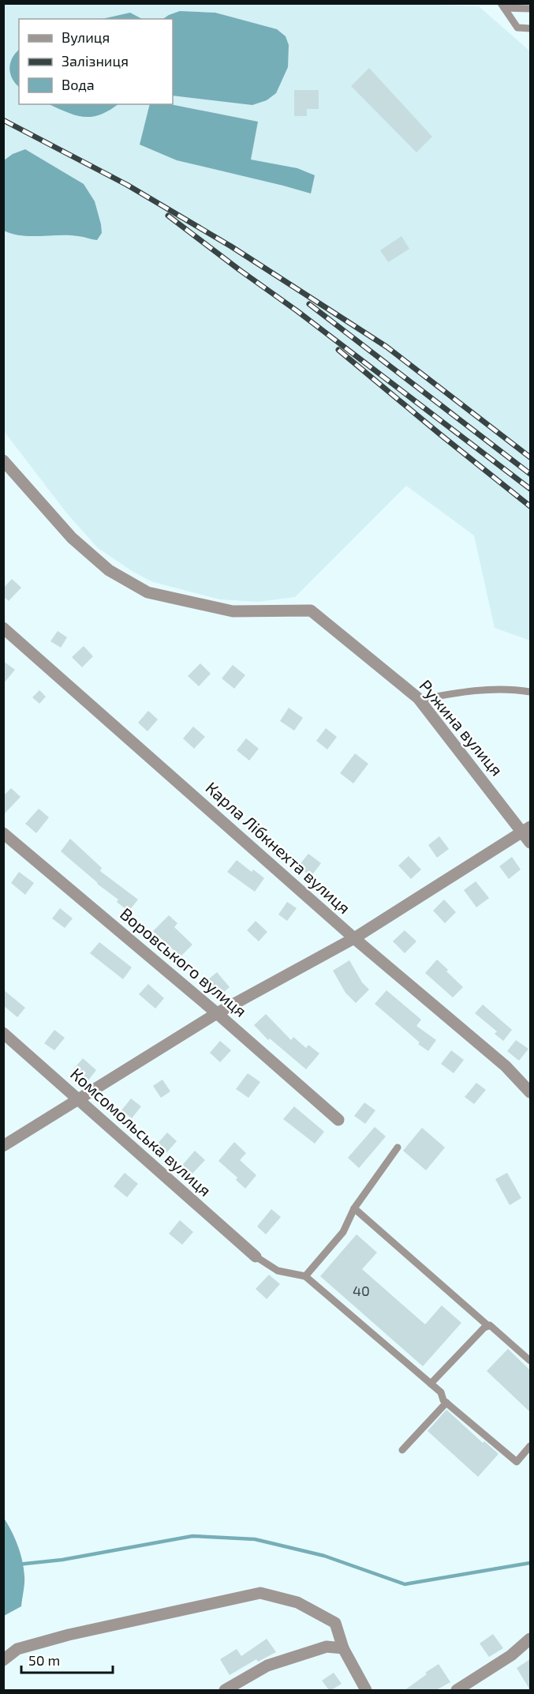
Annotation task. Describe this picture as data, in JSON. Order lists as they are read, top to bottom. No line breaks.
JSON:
{"streets":{"street":["Ружина вулиця","Карла Лібкнехта вулиця","Воровського вулиця","Комсомольська вулиця"]},"house_numbers":["40"],"legend":["Вулиця","Залізниця","Вода"],"scale_bar":"50 m"}
